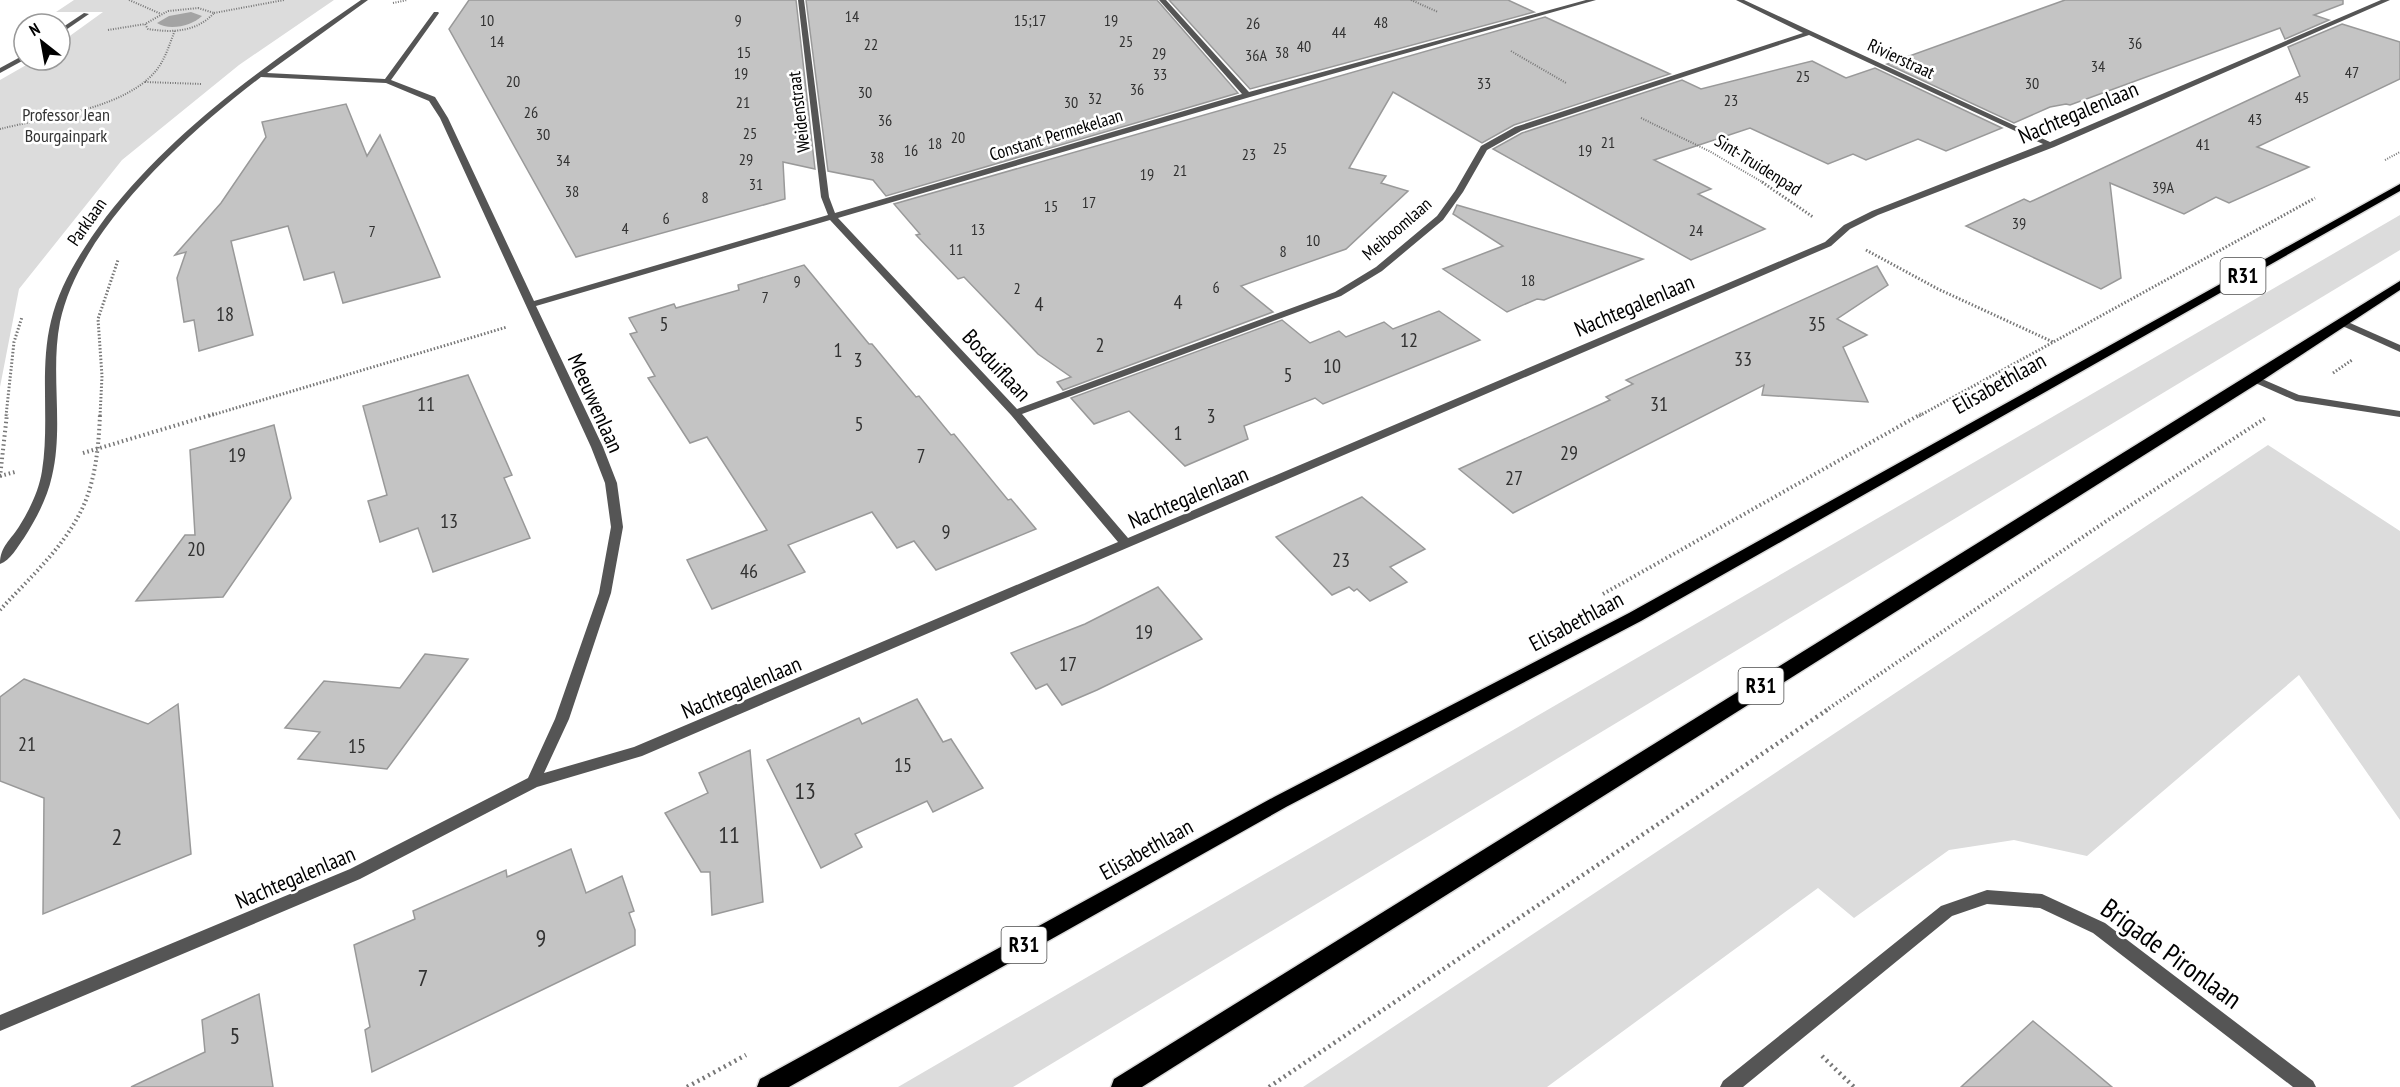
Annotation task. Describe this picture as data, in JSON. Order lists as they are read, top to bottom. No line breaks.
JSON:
{"streets":{"main road":["R31","Elisabethlaan"],"street":["Rivierstraat","Weidenstraat","Nachtegalenlaan","Constant Permekelaan","Parklaan","Meiboomlaan","Bosduiflaan","Meeuwenlaan","Brigade Pironlaan"],"path":["Sint-Truidenpad"]},"crossings":[["Rivierstraat","Nachtegalenlaan"],["Rivierstraat","Meiboomlaan"],["Weidenstraat","Constant Permekelaan"],["Weidenstraat","Bosduiflaan"],["Nachtegalenlaan","Sint-Truidenpad"],["Nachtegalenlaan","Bosduiflaan"],["Nachtegalenlaan","Meeuwenlaan"],["Constant Permekelaan","Sint-Truidenpad"],["Constant Permekelaan","Bosduiflaan"],["Constant Permekelaan","Meeuwenlaan"],["Sint-Truidenpad","Meiboomlaan"],["Sint-Truidenpad","Elisabethlaan"],["Parklaan","Meeuwenlaan"],["Meiboomlaan","Bosduiflaan"]],"parks":["Professor Jean Bourgainpark"],"house_numbers":["14","10","9","15;17","19","48","26","44","14","25","36","22","40","15","38","29","36A","34","47","19","33","25","20","33","30","36","30","45","32","23","21","30","26","43","36","25","30","20","21","18","41","25","16","19","23","38","29","34","21","19","31","39A","38","8","17","15","6","39","4","13","24","7","10","11","8","18","9","6","2","7","4","4","18","5","35","12","2","1","33","3","10","5","11","31","3","5","1","29","19","7","27","13","9","20","23","46","19","17","21","15","15","13","11","2","9","7","5"],"north":"top left"}
